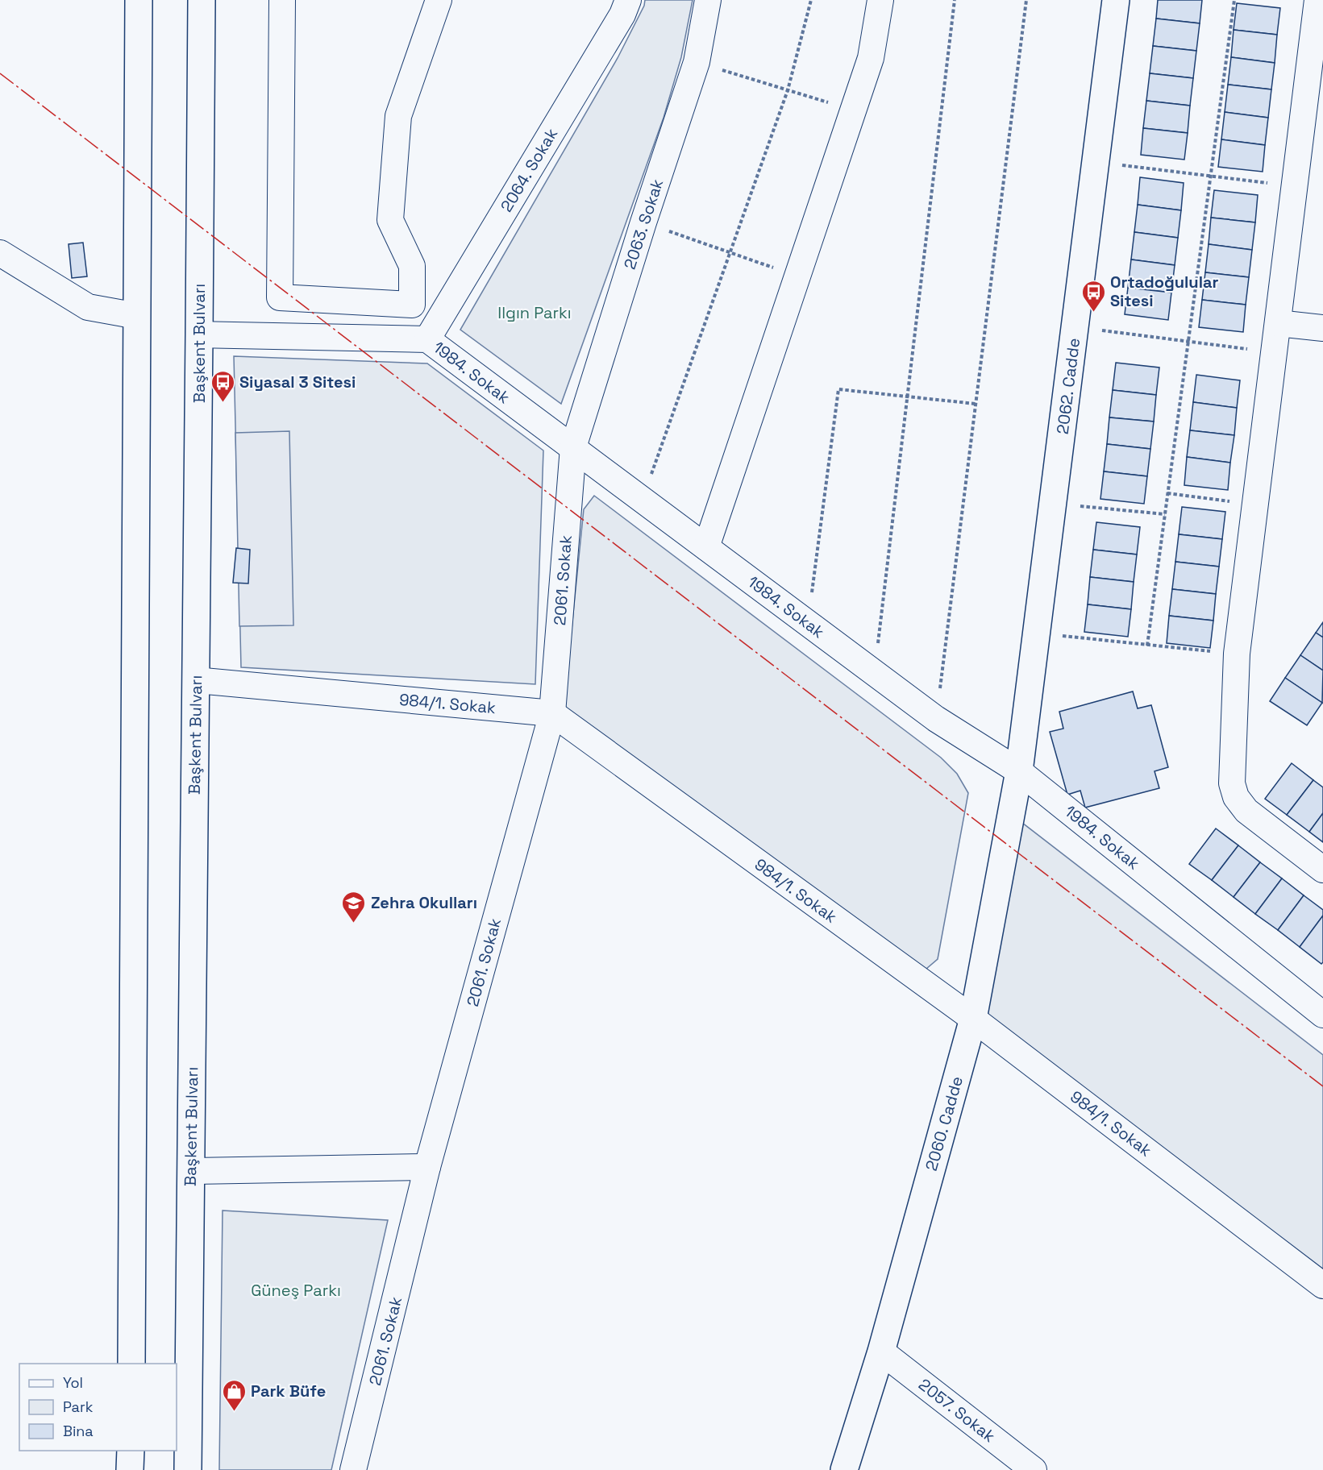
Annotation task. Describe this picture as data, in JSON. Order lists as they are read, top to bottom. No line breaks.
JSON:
{"streets":{"main road":["Başkent Bulvarı","2062. Cadde","2060. Cadde"],"street":["2064. Sokak","2063. Sokak","1984. Sokak","2061. Sokak","984/1. Sokak","2057. Sokak"]},"crossings":[["2064. Sokak","1984. Sokak"],["2063. Sokak","1984. Sokak"],["2063. Sokak","2061. Sokak"],["Başkent Bulvarı","1984. Sokak"],["Başkent Bulvarı","984/1. Sokak"],["1984. Sokak","2062. Cadde"],["1984. Sokak","2061. Sokak"],["1984. Sokak","2060. Cadde"],["2062. Cadde","2060. Cadde"],["2061. Sokak","984/1. Sokak"],["984/1. Sokak","2060. Cadde"],["2060. Cadde","2057. Sokak"]],"parks":["Ilgın Parkı","Güneş Parkı"],"places":{"bus stop":["Ortadoğulular Sitesi","Siyasal 3 Sitesi"],"school or university":["Zehra Okulları"],"shop":["Park Büfe"]},"legend":["Yol","Park","Bina"]}
